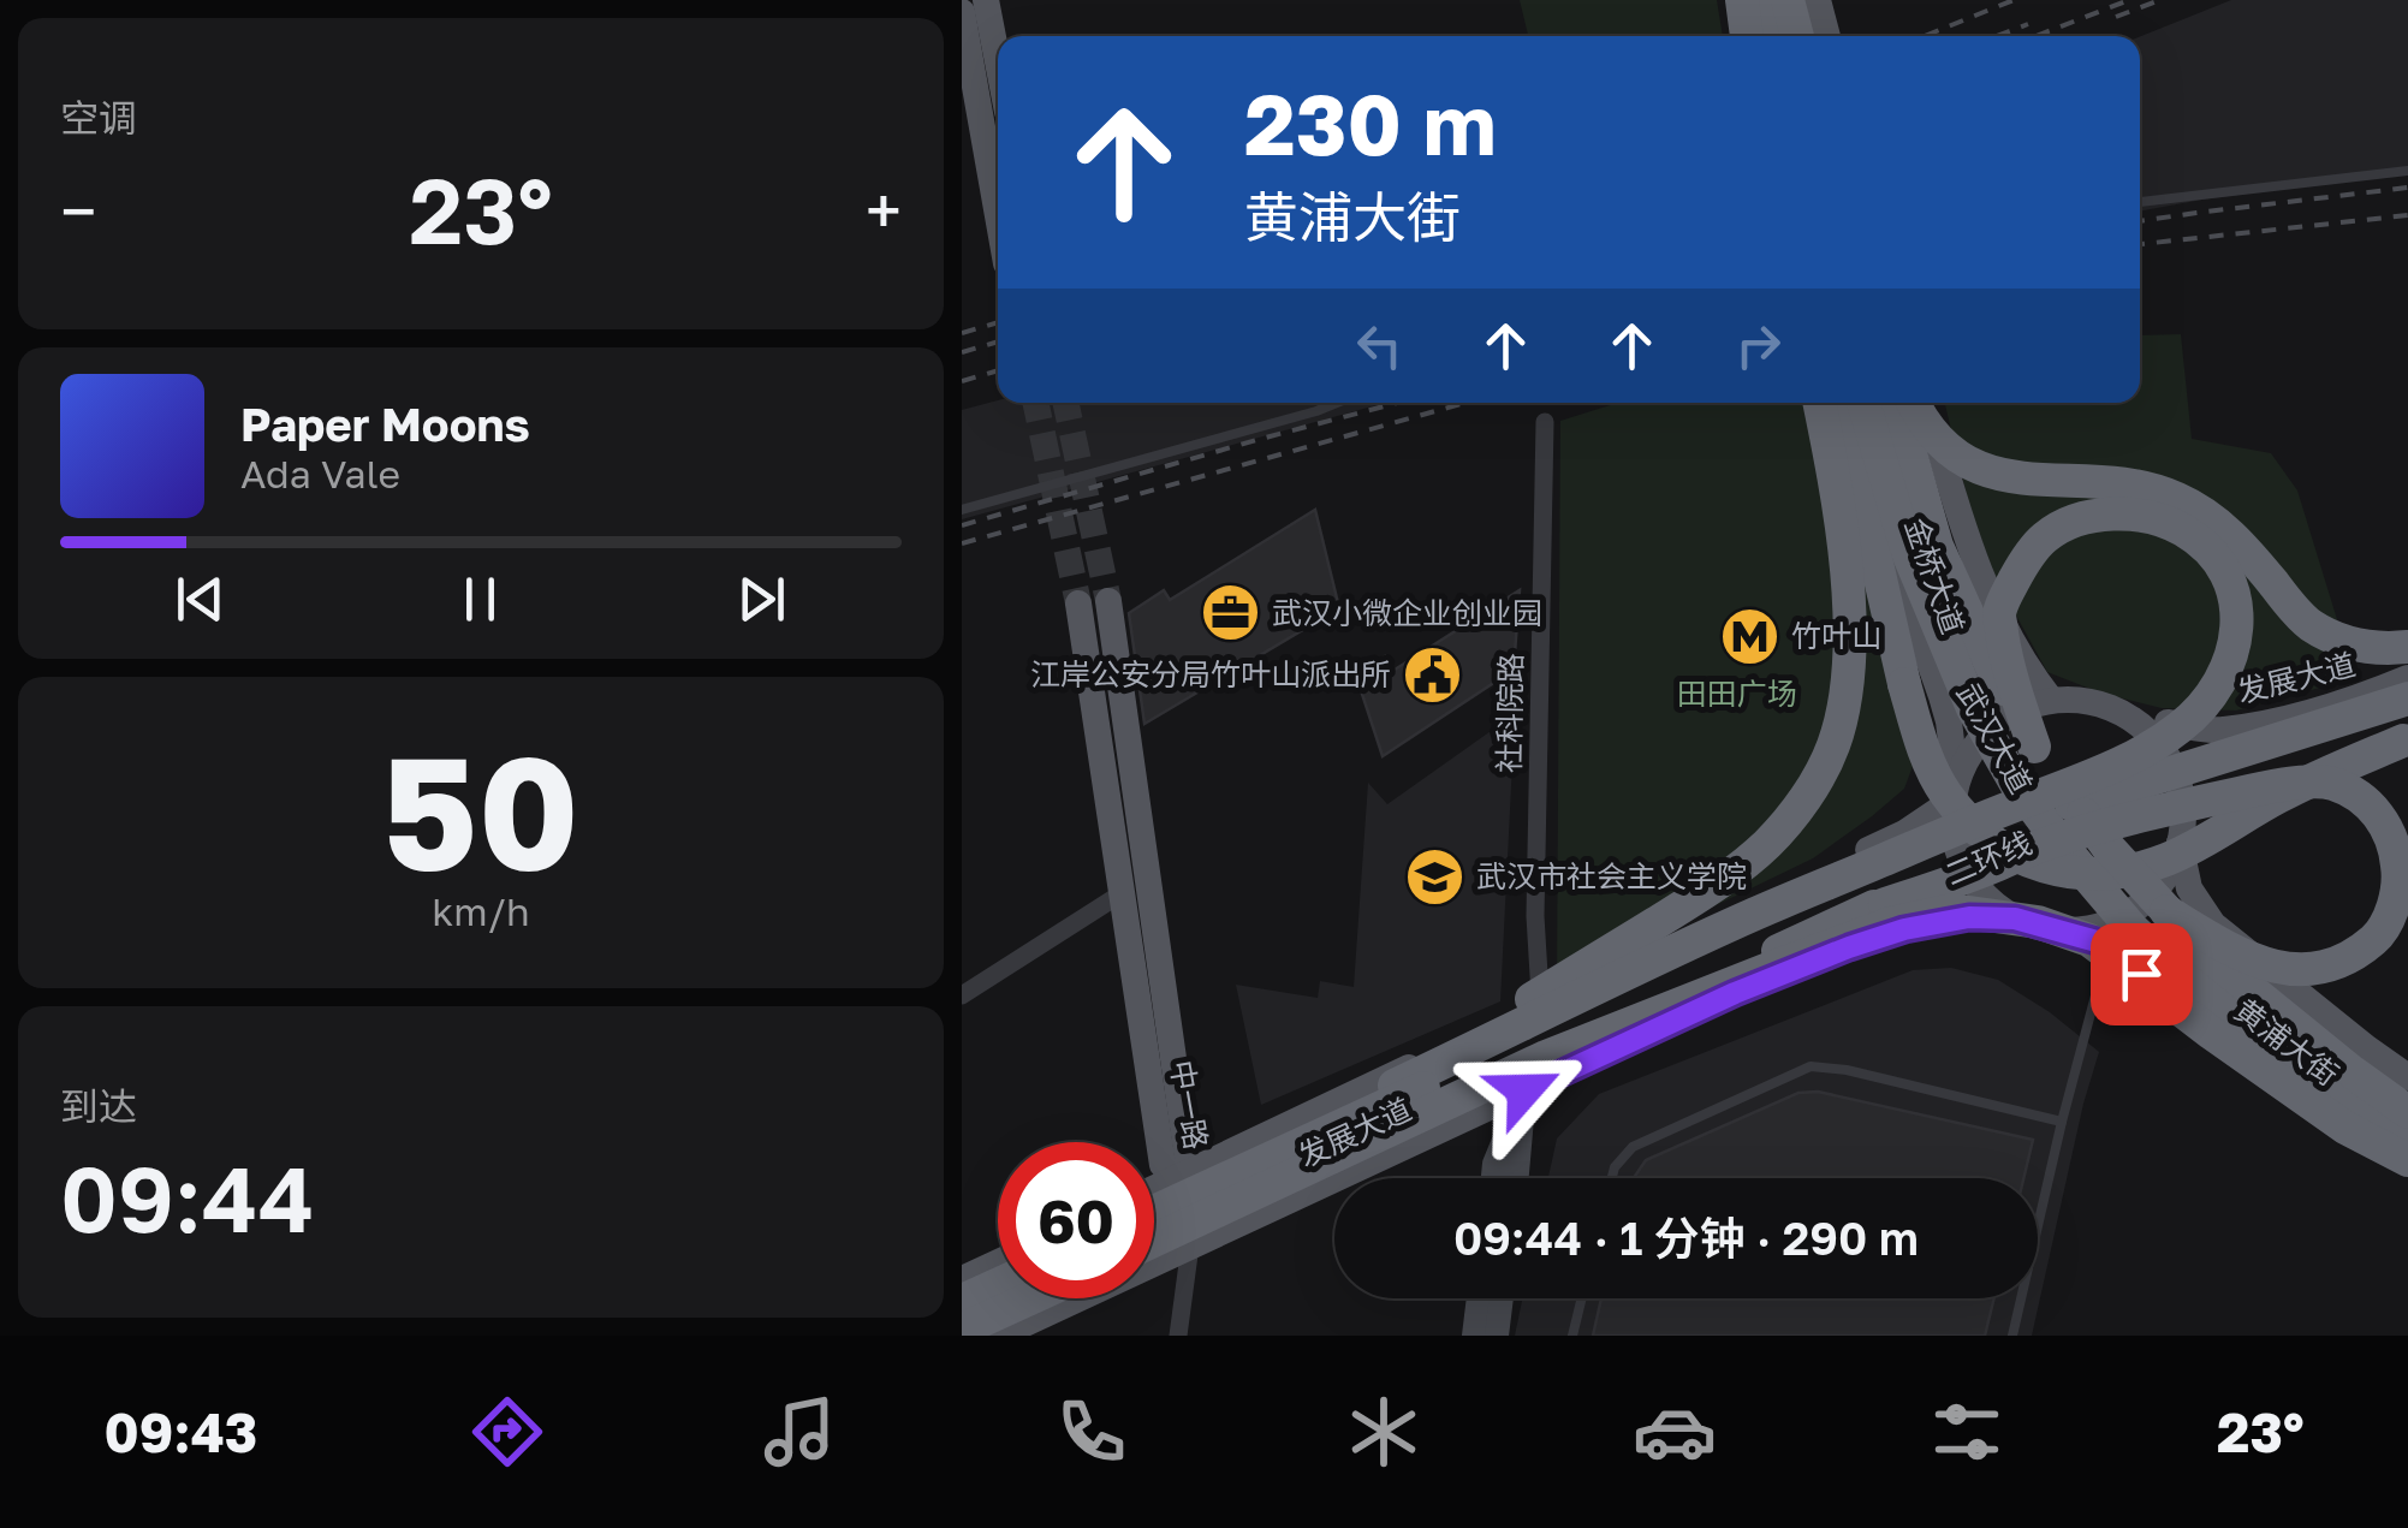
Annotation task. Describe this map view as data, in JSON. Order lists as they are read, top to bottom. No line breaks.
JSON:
{"streets":{"highway":["武汉大道","二环线"],"main road":["金桥大道","发展大道","黄浦大街","中一路"],"street":["社科院路"]},"crossings":[["金桥大道","发展大道"],["金桥大道","黄浦大街"],["发展大道","社科院路"],["发展大道","黄浦大街"],["发展大道","中一路"]],"parks":["田田广场"],"places":{"office":["武汉小微企业创业园"],"metro station":["竹叶山"],"public building":["江岸公安分局竹叶山派出所"],"school or university":["武汉市社会主义学院"]},"page":{"tile":["空调",["50","km/h"],["到达","09:44"]],"turn":["230 m","黄浦大街"],"heat":["−","23°","+"],"song":["Paper Moons","Ada Vale"],"limit":"60","trip":"09:44 · 1 分钟 · 290 m","tabs":["09:43","23°"]}}
